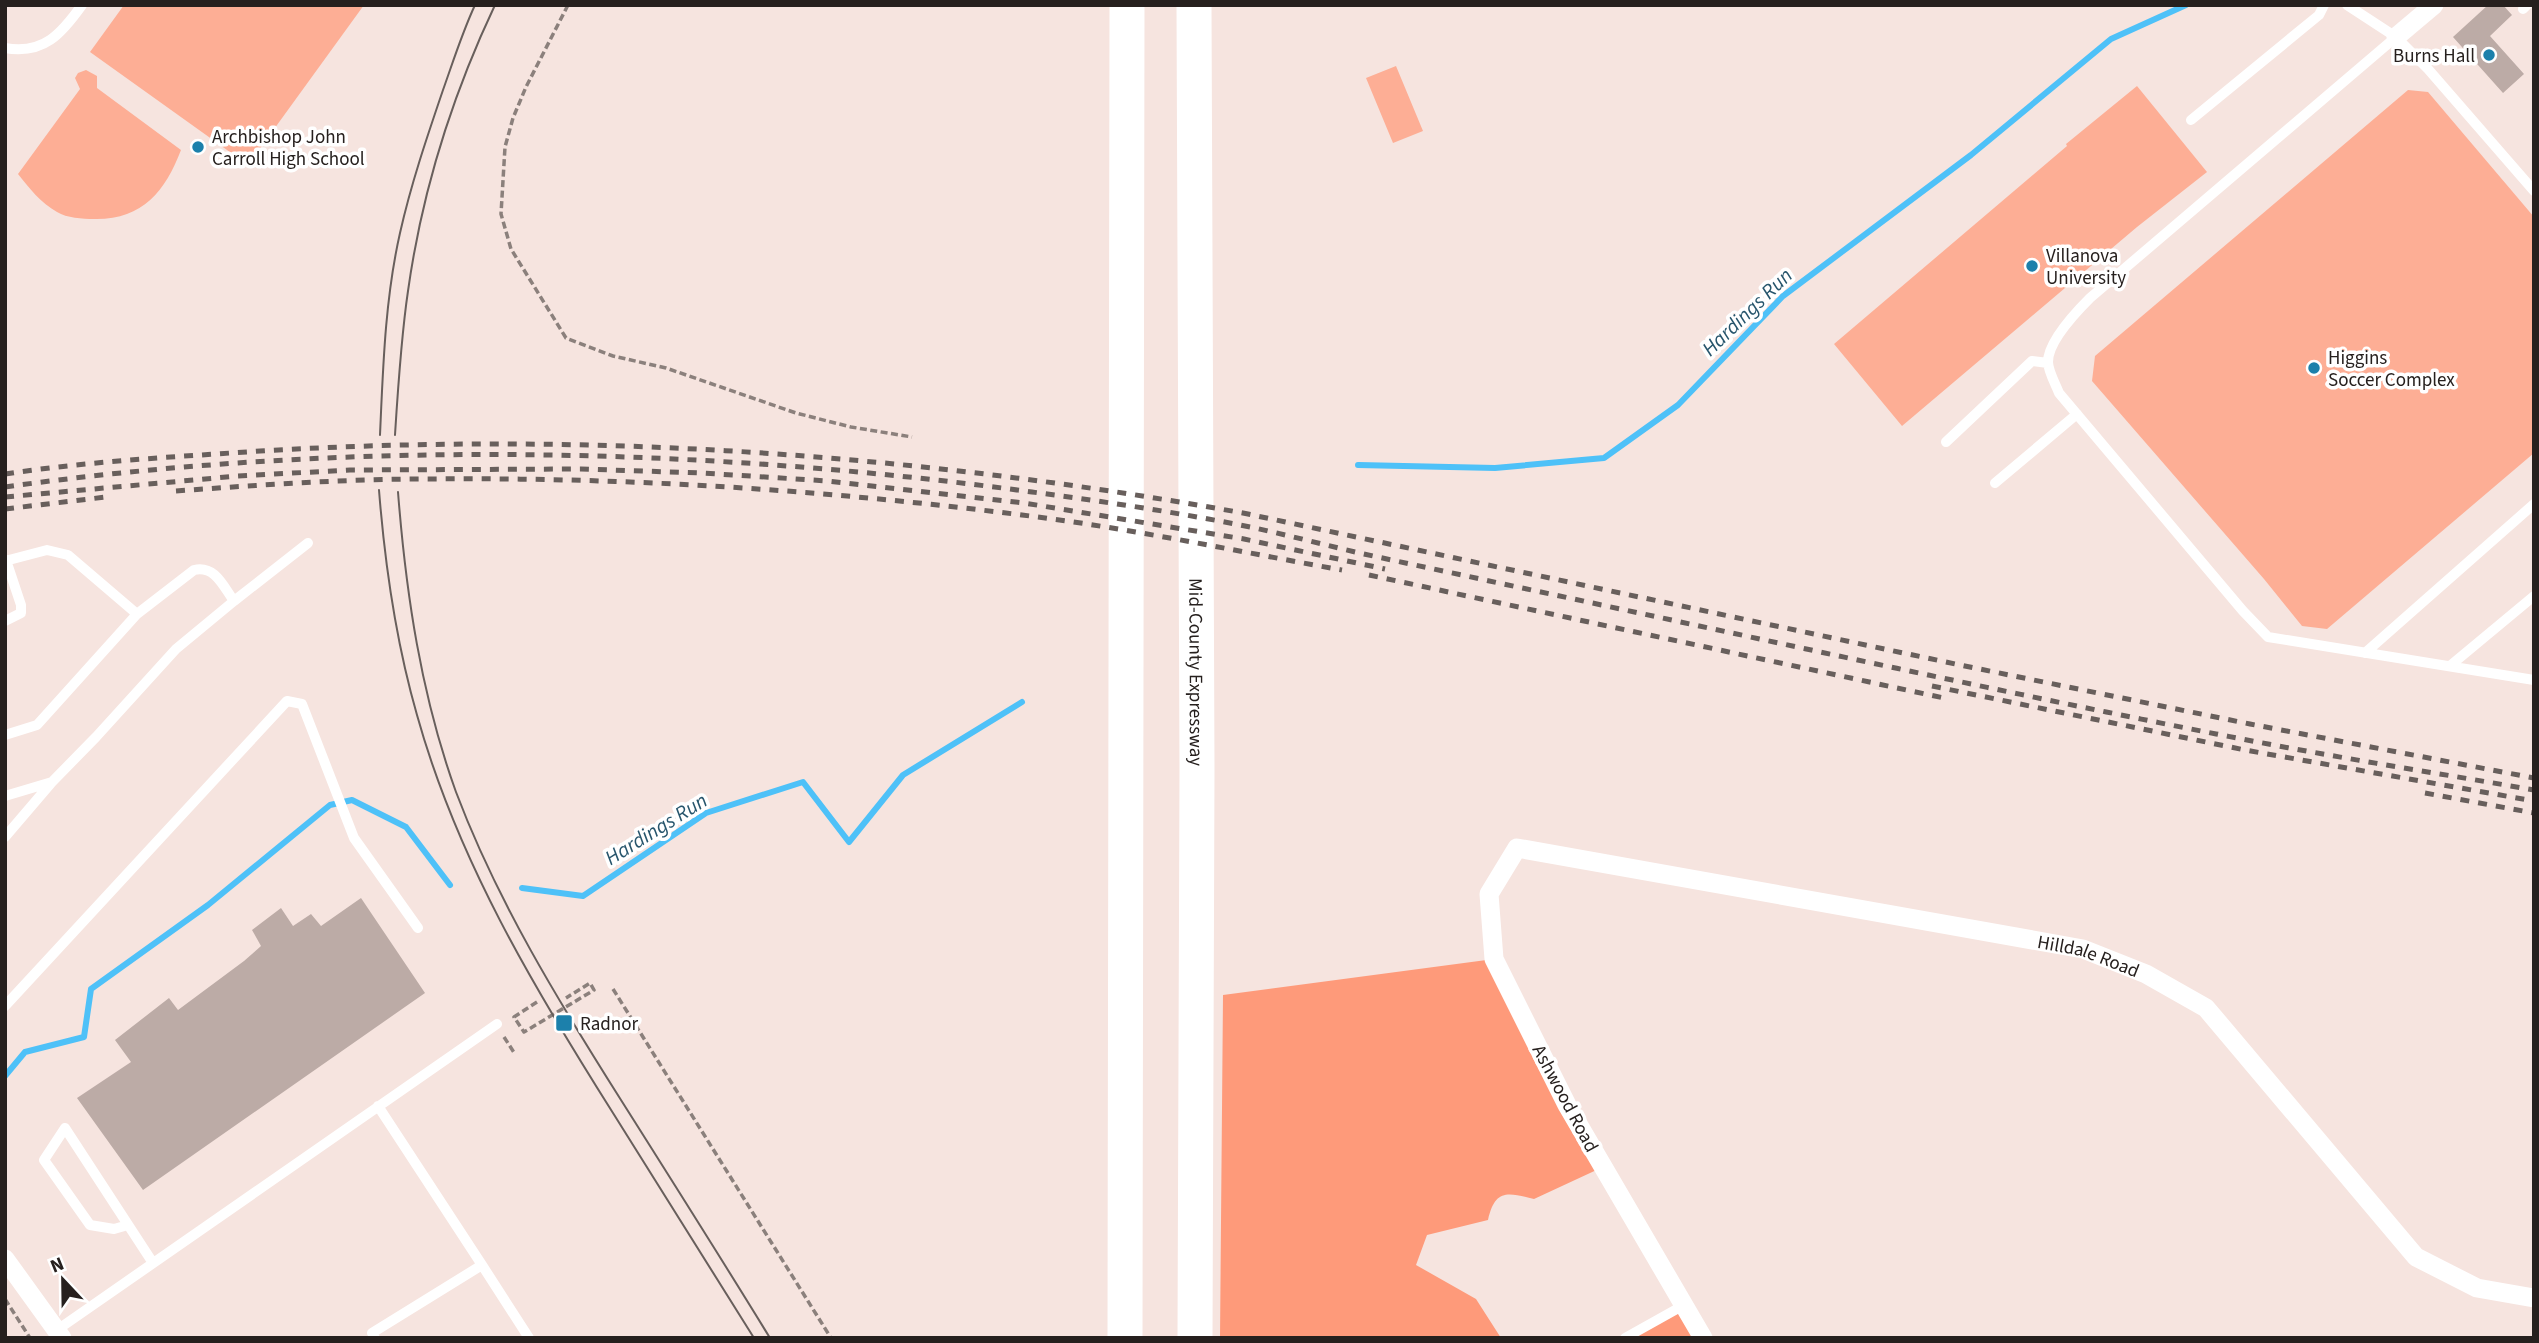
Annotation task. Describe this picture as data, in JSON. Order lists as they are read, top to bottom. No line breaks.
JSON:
{"streets":{"highway":["Mid-County Expressway"],"street":["Hilldale Road","Ashwood Road"]},"crossings":[["Hilldale Road","Ashwood Road"]],"water":["Hardings Run"],"places":{"other":["Burns Hall","Archbishop John Carroll High School","Villanova University","Higgins Soccer Complex"],"transit":["Radnor"]},"north":"top"}
